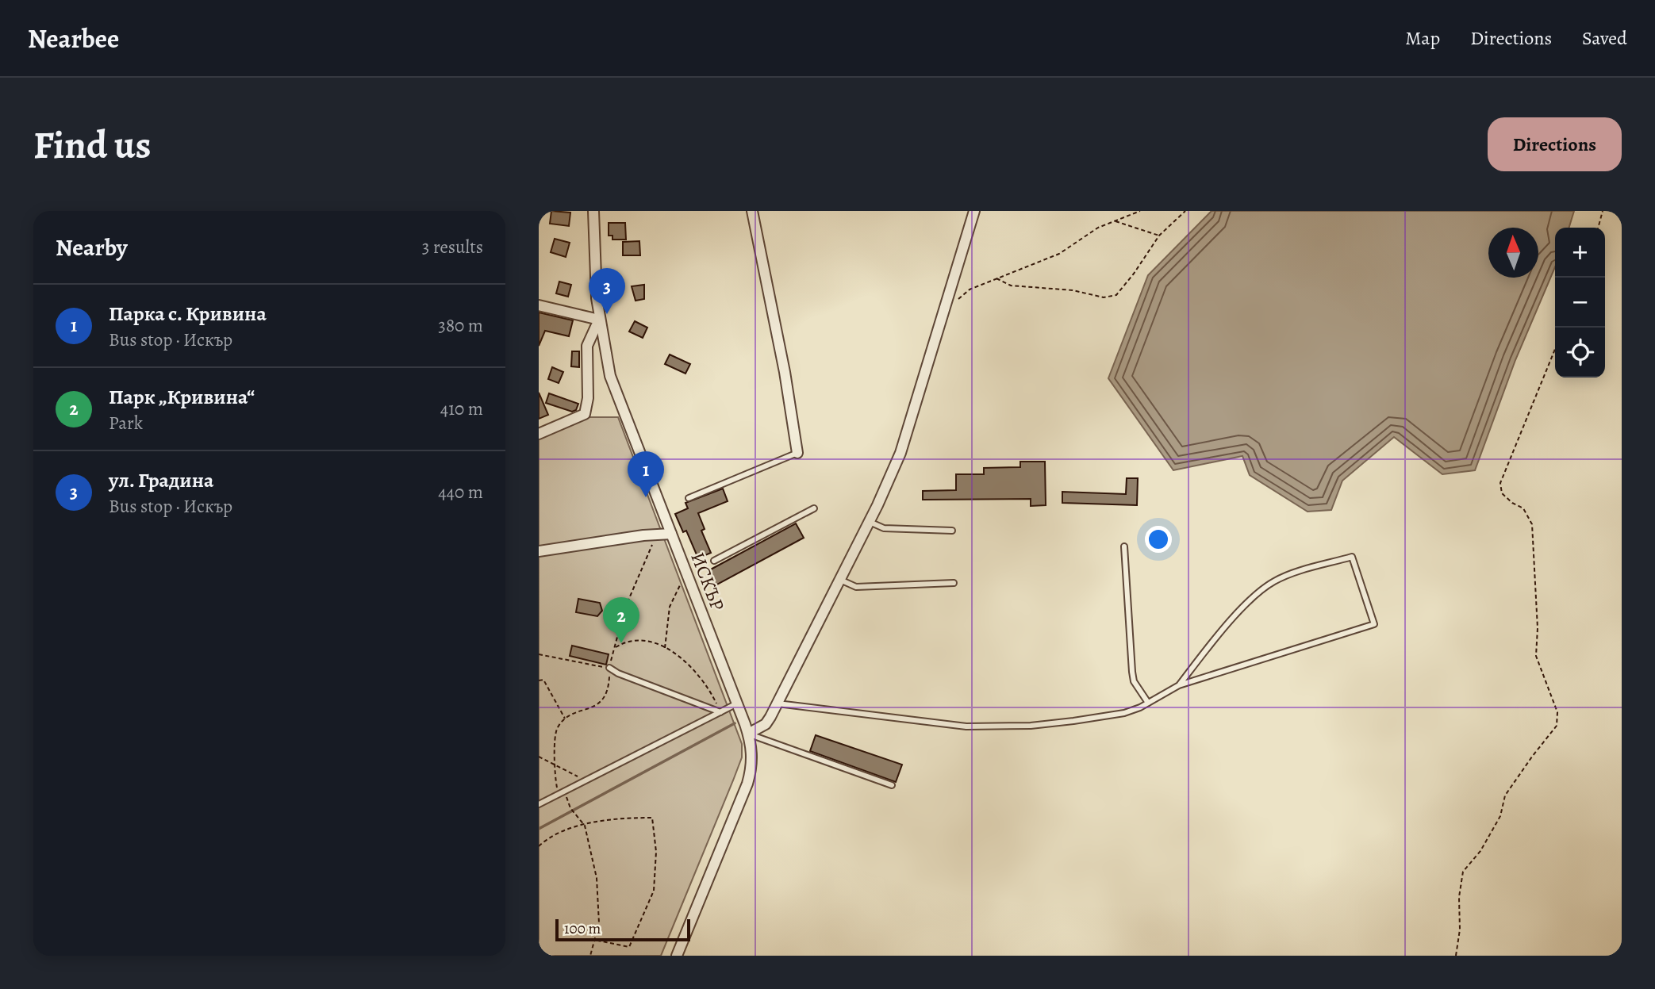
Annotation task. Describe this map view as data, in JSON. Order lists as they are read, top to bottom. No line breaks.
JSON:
{"streets":{"street":["ИСКЪР"]},"scale_bar":"100 m","north":"top","page":{"header":"Nearbee","nav":["Map","Directions","Saved"],"buttons":"Directions","title":"Find us","heading":["Nearby","3 results"],"map_buttons":["+","−"],"pins":["3","1","2"],"list":[{"mark":"1","name":"Парка с. Кривина","note":"Bus stop · Искър","value":"380 m"},{"mark":"2","name":"Парк „Кривина“","note":"Park","value":"410 m"},{"mark":"3","name":"ул. Градина","note":"Bus stop · Искър","value":"440 m"}],"scale":"100 m"}}
